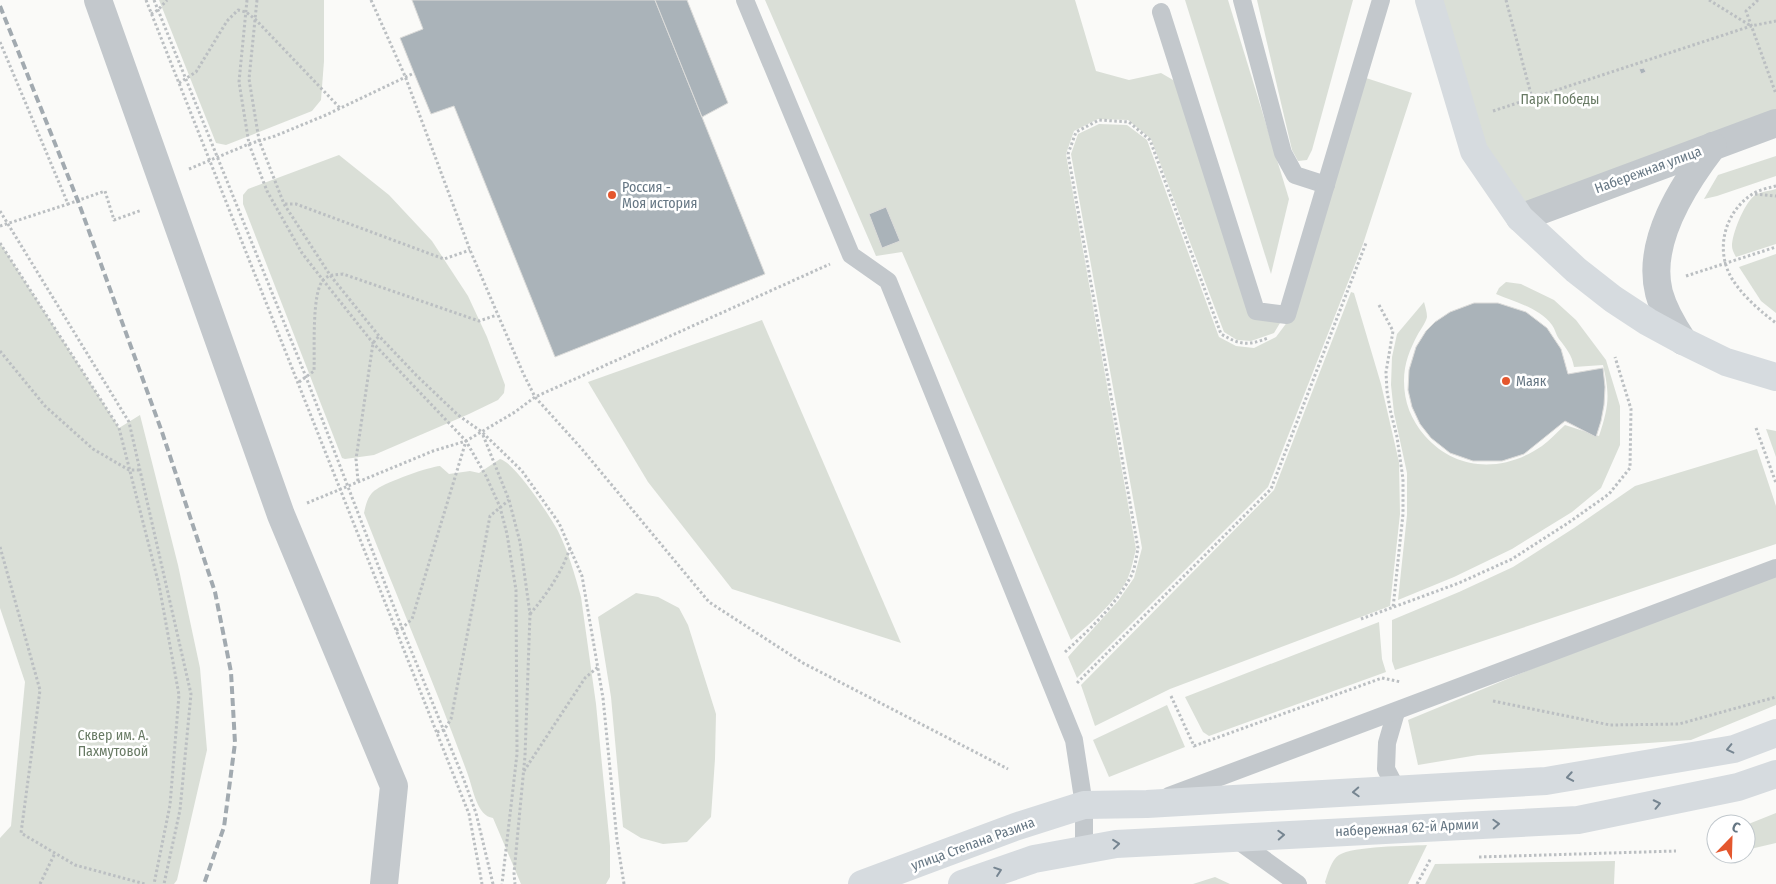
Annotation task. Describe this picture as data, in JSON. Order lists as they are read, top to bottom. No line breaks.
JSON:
{"streets":{"main road":["набережная 62-й Армии","улица Степана Разина"],"street":["Набережная улица"]},"parks":["Парк Победы","Сквер им. А. Пахмутовой"],"places":["Россия - Моя история","Маяк"],"north":"top right"}
